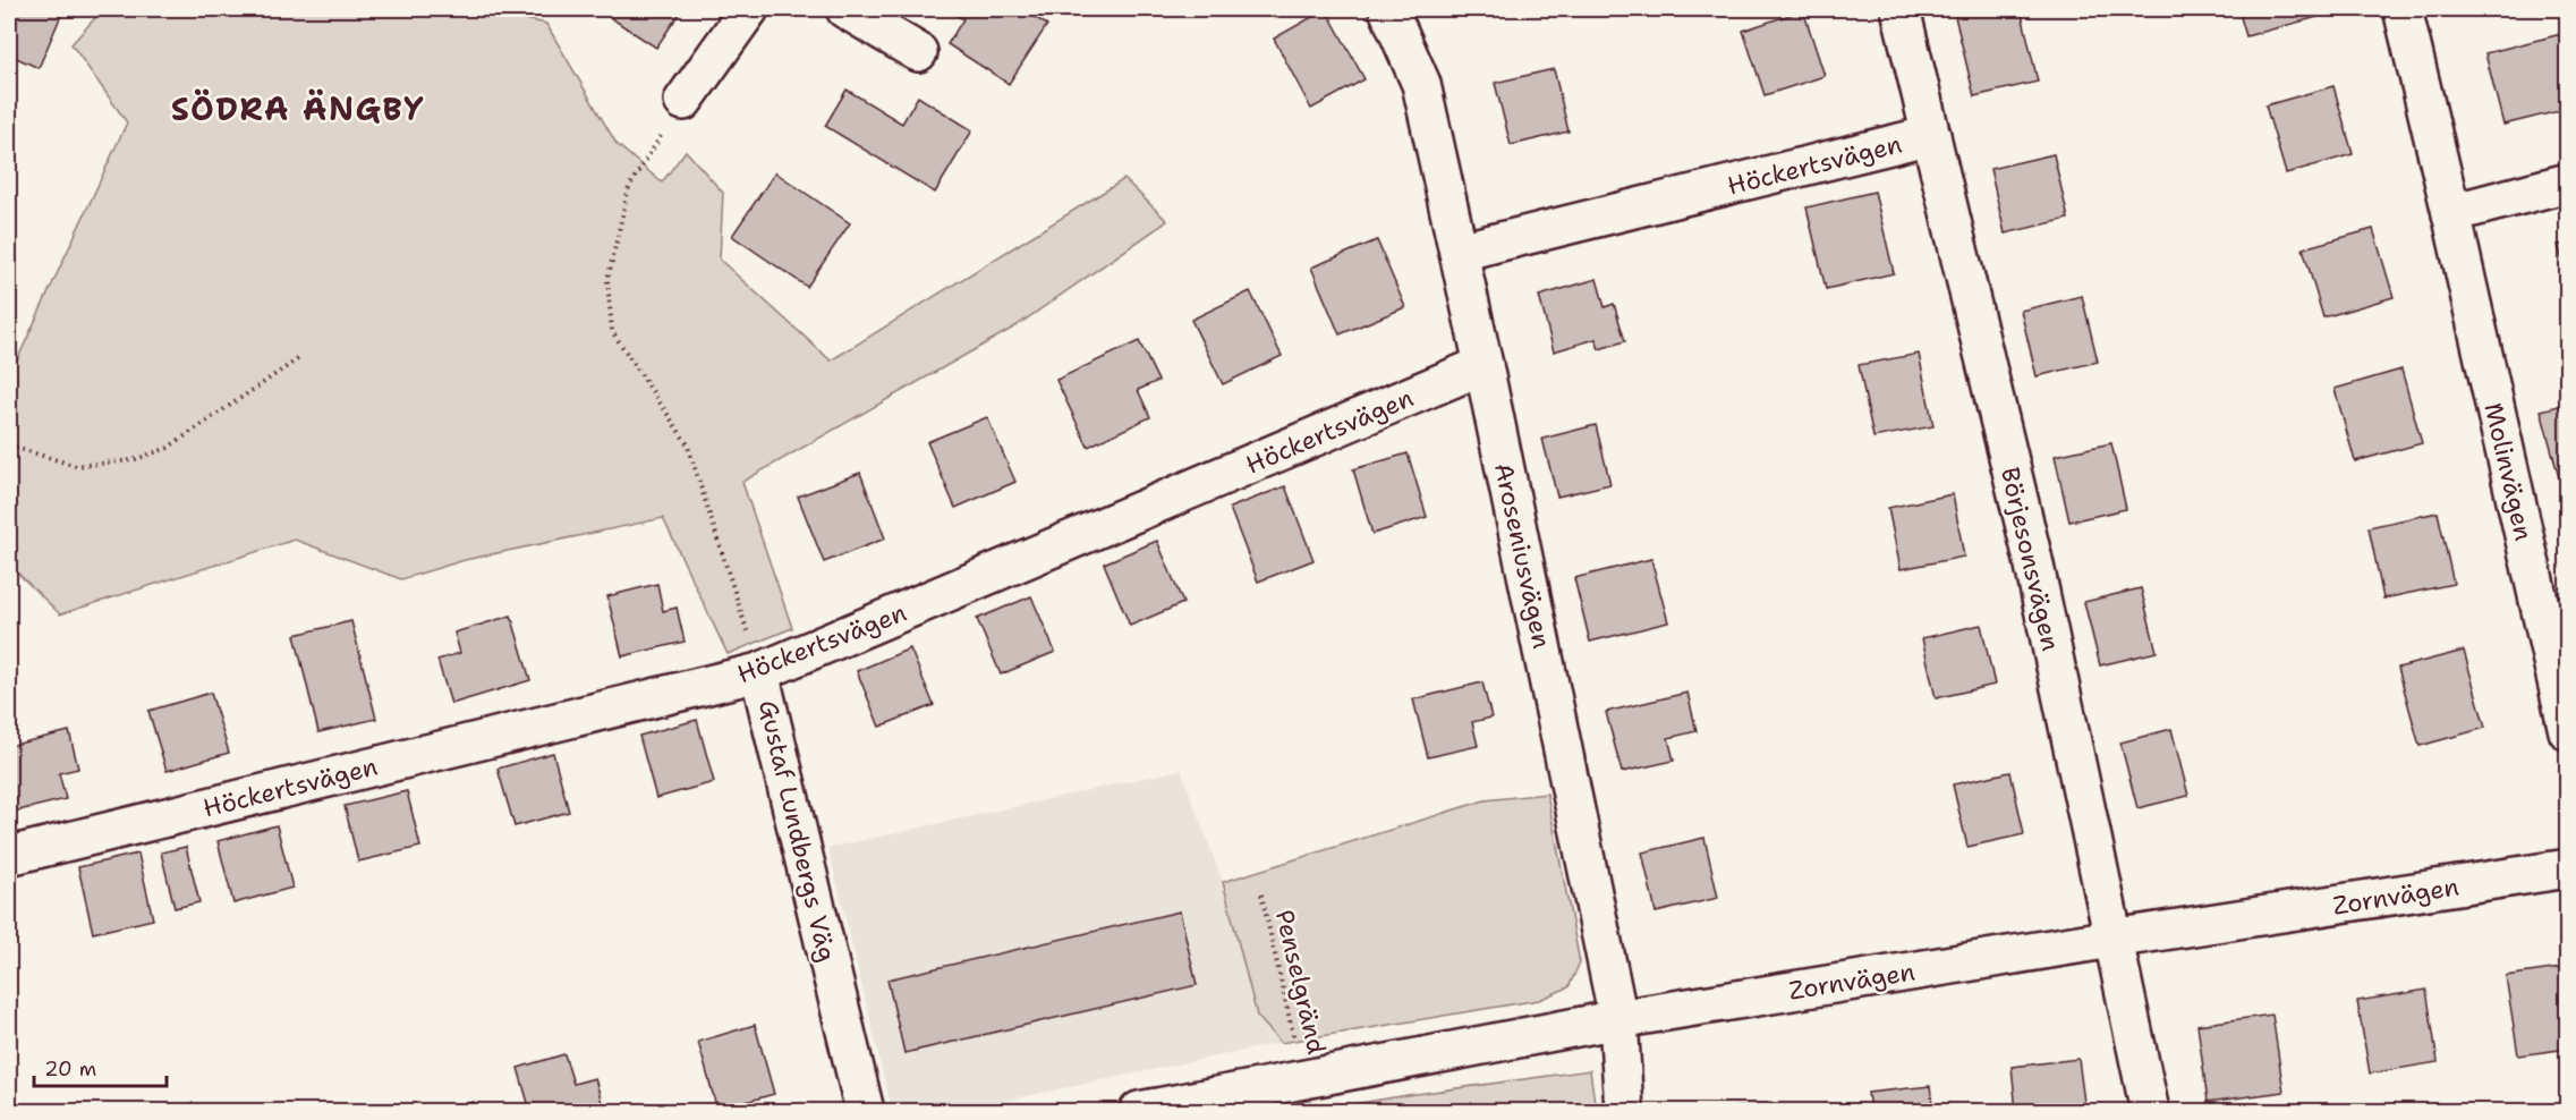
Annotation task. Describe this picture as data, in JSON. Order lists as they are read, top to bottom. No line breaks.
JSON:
{"streets":{"street":["Höckertsvägen","Molinvägen","Aroseniusvägen","Börjesonsvägen","Gustaf Lundbergs Väg","Zornvägen"],"path":["Penselgränd"]},"crossings":[["Höckertsvägen","Aroseniusvägen"],["Höckertsvägen","Börjesonsvägen"],["Höckertsvägen","Gustaf Lundbergs Väg"],["Aroseniusvägen","Zornvägen"],["Börjesonsvägen","Zornvägen"],["Zornvägen","Penselgränd"]],"districts":["SÖDRA ÄNGBY"],"scale_bar":"20 m"}
